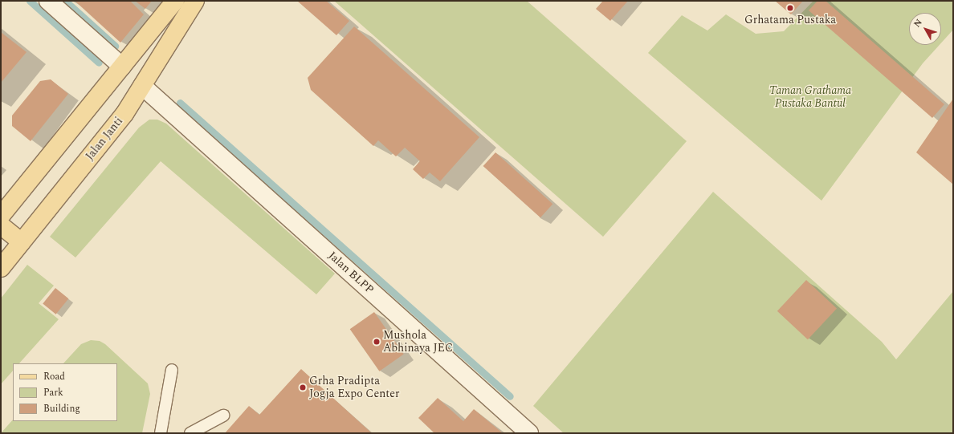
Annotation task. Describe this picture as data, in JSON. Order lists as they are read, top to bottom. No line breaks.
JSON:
{"streets":{"main road":["Jalan Janti"],"street":["Jalan BLPP"]},"crossings":[["Jalan Janti","Jalan BLPP"]],"parks":["Taman Grathama Pustaka Bantul"],"places":["Grhatama Pustaka","Mushola Abhinaya JEC","Grha Pradipta Jogja Expo Center"],"legend":["Road","Park","Building"],"north":"top left"}
